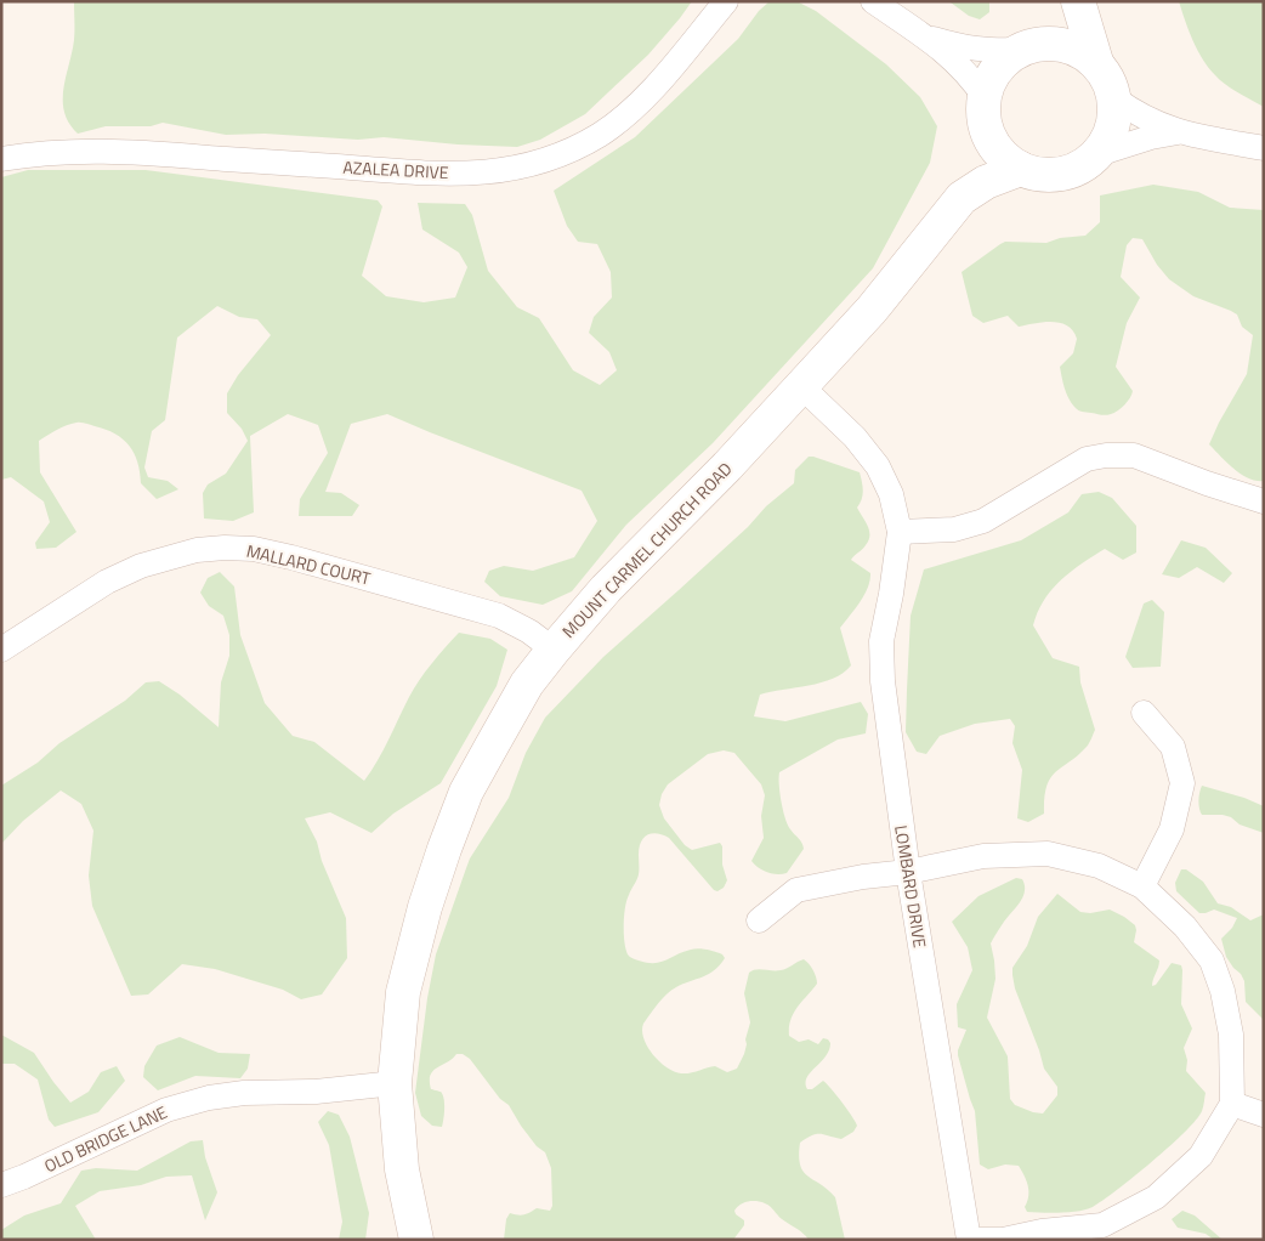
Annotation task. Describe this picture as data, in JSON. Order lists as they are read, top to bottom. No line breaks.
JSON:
{"streets":{"main road":["MOUNT CARMEL CHURCH ROAD"],"street":["AZALEA DRIVE","MALLARD COURT","LOMBARD DRIVE","OLD BRIDGE LANE"]},"crossings":[["MOUNT CARMEL CHURCH ROAD","MALLARD COURT"],["MOUNT CARMEL CHURCH ROAD","OLD BRIDGE LANE"]]}
